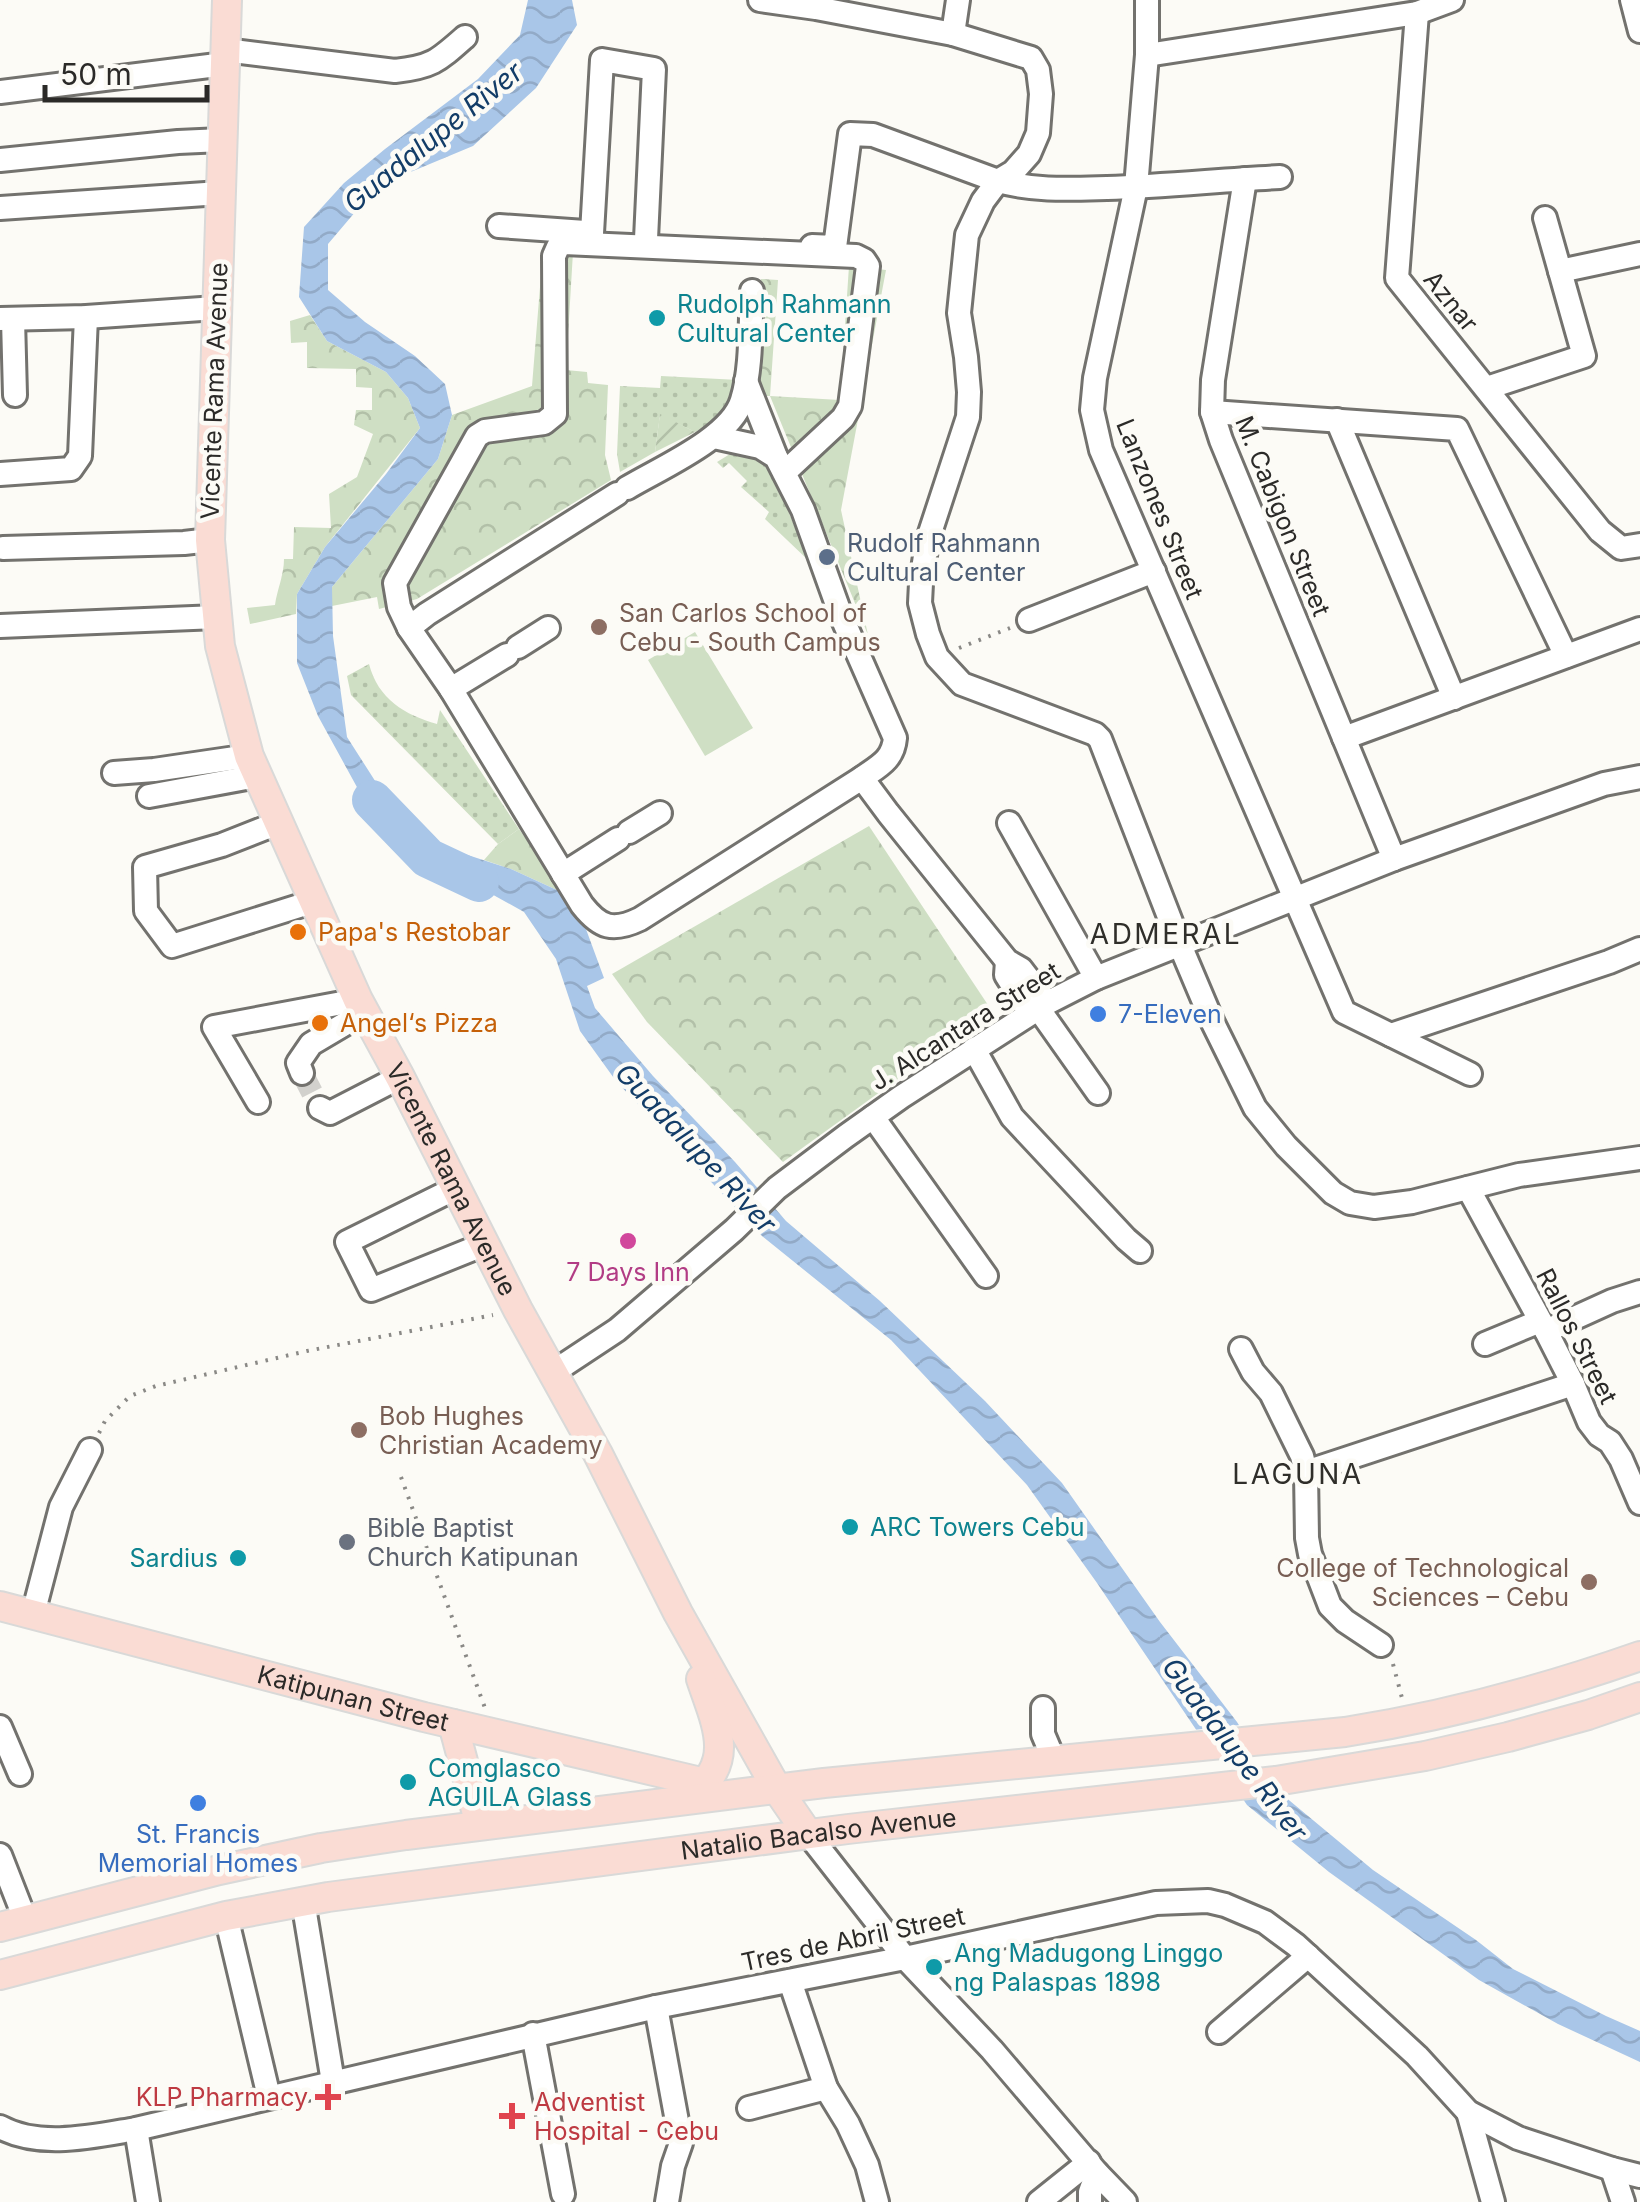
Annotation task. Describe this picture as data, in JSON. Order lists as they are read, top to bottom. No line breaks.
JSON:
{"streets":{"main road":["Vicente Rama Avenue","Katipunan Street","Natalio Bacalso Avenue"],"street":["Aznar","Lanzones Street","M. Cabigon Street","J. Alcantara Street","Rallos Street","Tres de Abril Street"]},"crossings":[["Vicente Rama Avenue","J. Alcantara Street"],["Vicente Rama Avenue","Natalio Bacalso Avenue"],["Vicente Rama Avenue","Tres de Abril Street"],["Lanzones Street","J. Alcantara Street"],["M. Cabigon Street","J. Alcantara Street"],["Katipunan Street","Natalio Bacalso Avenue"]],"districts":["ADMERAL","LAGUNA"],"water":["Guadalupe River"],"places":{"other":["Rudolph Rahmann Cultural Center","Rudolf Rahmann Cultural Center","San Carlos School of Cebu - South Campus","Papa's Restobar","7-Eleven","Angel‘s Pizza","7 Days Inn","Bob Hughes Christian Academy","ARC Towers Cebu","Bible Baptist Church Katipunan","Sardius","College of Technological Sciences – Cebu","Comglasco AGUILA Glass","St. Francis Memorial Homes","Ang Madugong Linggo ng Palaspas 1898"],"health":["KLP Pharmacy","Adventist Hospital - Cebu"]},"scale_bar":"50 m"}
